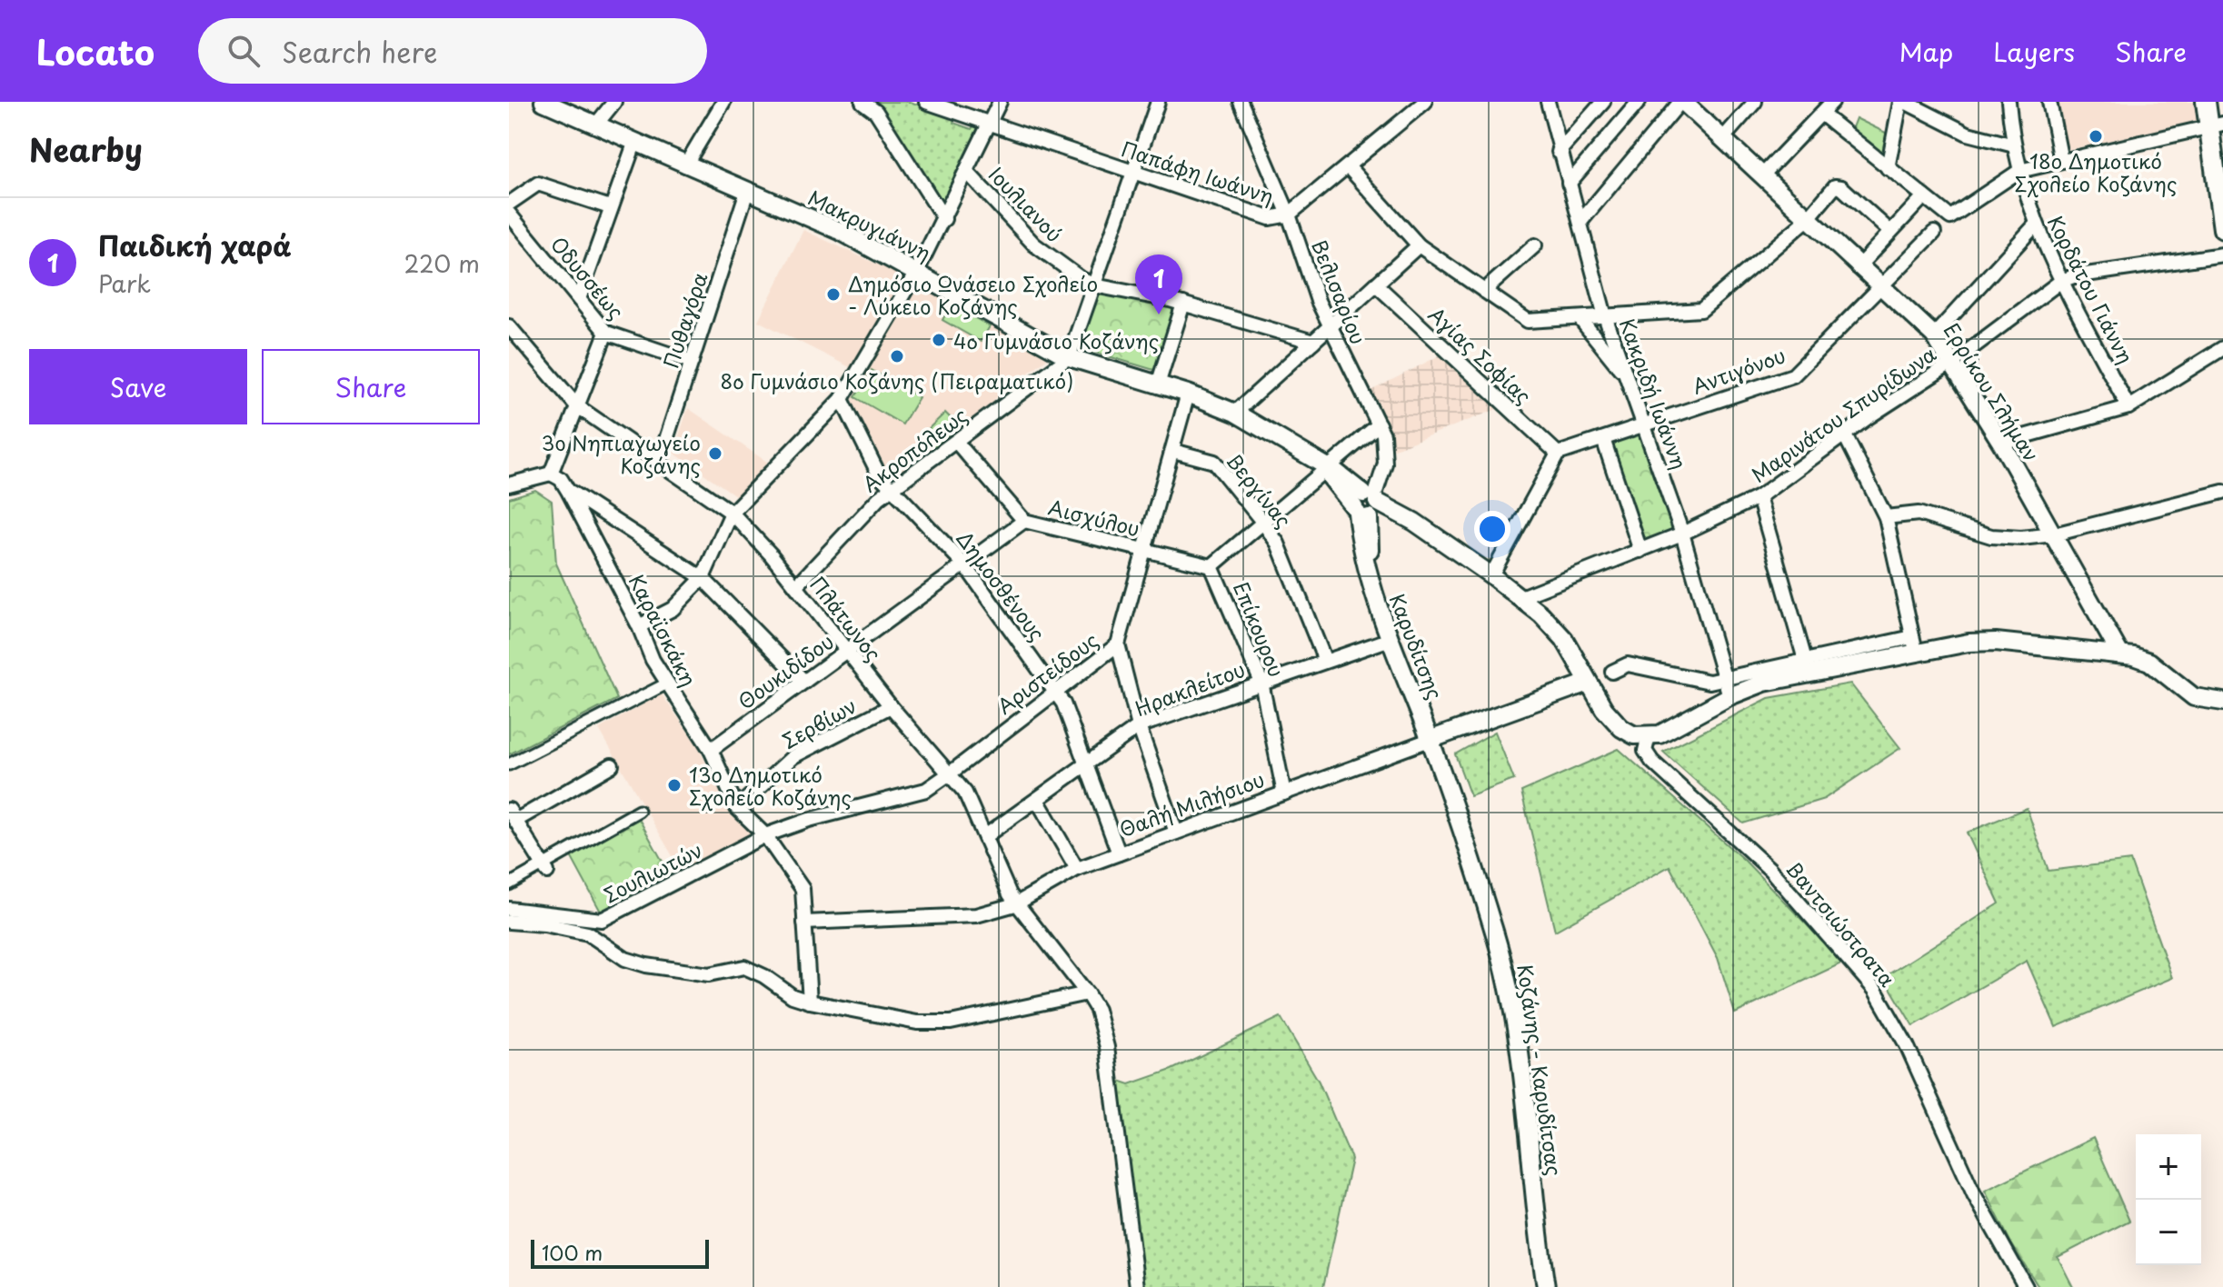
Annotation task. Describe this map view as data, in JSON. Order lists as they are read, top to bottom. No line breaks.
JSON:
{"streets":{"street":["Παπάφη Ιωάννη","Ιουλιανού","Μακρυγιάννη","Οδυσσέως","Κορδάτου Γιάννη","Βελισαρίου","Πυθαγόρα","Αγίας Σοφίας","Αντιγόνου","Ερρίκου Σλήμαν","Κακριδή Ιωάννη","Μαρινάτου Σπυρίδωνα","Ακροπόλεως","Βεργίνας","Αισχύλου","Δημοσθένους","Πλάτωνος","Επίκουρου","Καραϊσκάκη","Καρυδίτσης","Θουκιδίδου","Αριστείδους","Ηρακλείτου","Σερβίων","Θαλή Μιλήσιου","Σουλιωτών","Βαντσιώστρατα","Κοζάνης - Καρυδίτσας"]},"crossings":[["Παπάφη Ιωάννη","Βελισαρίου"],["Μακρυγιάννη","Βελισαρίου"],["Μακρυγιάννη","Πυθαγόρα"],["Μακρυγιάννη","Μαρινάτου Σπυρίδωνα"],["Μακρυγιάννη","Ακροπόλεως"],["Μακρυγιάννη","Καρυδίτσης"],["Μακρυγιάννη","Αριστείδους"],["Μακρυγιάννη","Θαλή Μιλήσιου"],["Μακρυγιάννη","Βαντσιώστρατα"],["Οδυσσέως","Πυθαγόρα"],["Κορδάτου Γιάννη","Μαρινάτου Σπυρίδωνα"],["Βελισαρίου","Καρυδίτσης"],["Πυθαγόρα","Πλάτωνος"],["Αγίας Σοφίας","Αντιγόνου"],["Αντιγόνου","Ερρίκου Σλήμαν"],["Αντιγόνου","Κακριδή Ιωάννη"],["Ερρίκου Σλήμαν","Μαρινάτου Σπυρίδωνα"],["Κακριδή Ιωάννη","Μαρινάτου Σπυρίδωνα"],["Ακροπόλεως","Αισχύλου"],["Ακροπόλεως","Δημοσθένους"],["Ακροπόλεως","Πλάτωνος"],["Βεργίνας","Αριστείδους"],["Βεργίνας","Ηρακλείτου"],["Αισχύλου","Επίκουρου"],["Αισχύλου","Θουκιδίδου"],["Αισχύλου","Αριστείδους"],["Δημοσθένους","Θουκιδίδου"],["Δημοσθένους","Αριστείδους"],["Δημοσθένους","Ηρακλείτου"],["Δημοσθένους","Θαλή Μιλήσιου"],["Πλάτωνος","Θουκιδίδου"],["Πλάτωνος","Αριστείδους"],["Πλάτωνος","Ηρακλείτου"],["Πλάτωνος","Σερβίων"],["Πλάτωνος","Θαλή Μιλήσιου"],["Επίκουρου","Ηρακλείτου"],["Επίκουρου","Θαλή Μιλήσιου"],["Καραϊσκάκη","Θουκιδίδου"],["Καραϊσκάκη","Αριστείδους"],["Καραϊσκάκη","Σερβίων"],["Καραϊσκάκη","Θαλή Μιλήσιου"],["Καραϊσκάκη","Σουλιωτών"],["Καρυδίτσης","Ηρακλείτου"],["Καρυδίτσης","Θαλή Μιλήσιου"],["Καρυδίτσης","Κοζάνης - Καρυδίτσας"],["Αριστείδους","Σουλιωτών"],["Θαλή Μιλήσιου","Κοζάνης - Καρυδίτσας"]],"places":["18ο Δημοτικό Σχολείο Κοζάνης","Δημόσιο Ωνάσειο Σχολείο - Λύκειο Κοζάνης","4ο Γυμνάσιο Κοζάνης","8ο Γυμνάσιο Κοζάνης (Πειραματικό)","3ο Νηπιαγωγείο Κοζάνης","13ο Δημοτικό Σχολείο Κοζάνης"],"scale_bar":"100 m","page":{"header":"Locato","search":"Search here","nav":["Map","Layers","Share"],"heading":"Nearby","list":[{"mark":"1","name":"Παιδική χαρά","note":"Park","value":"220 m"}],"pins":"1","buttons":["Save","Share"],"map_buttons":["+","−"],"scale":"100 m"}}
